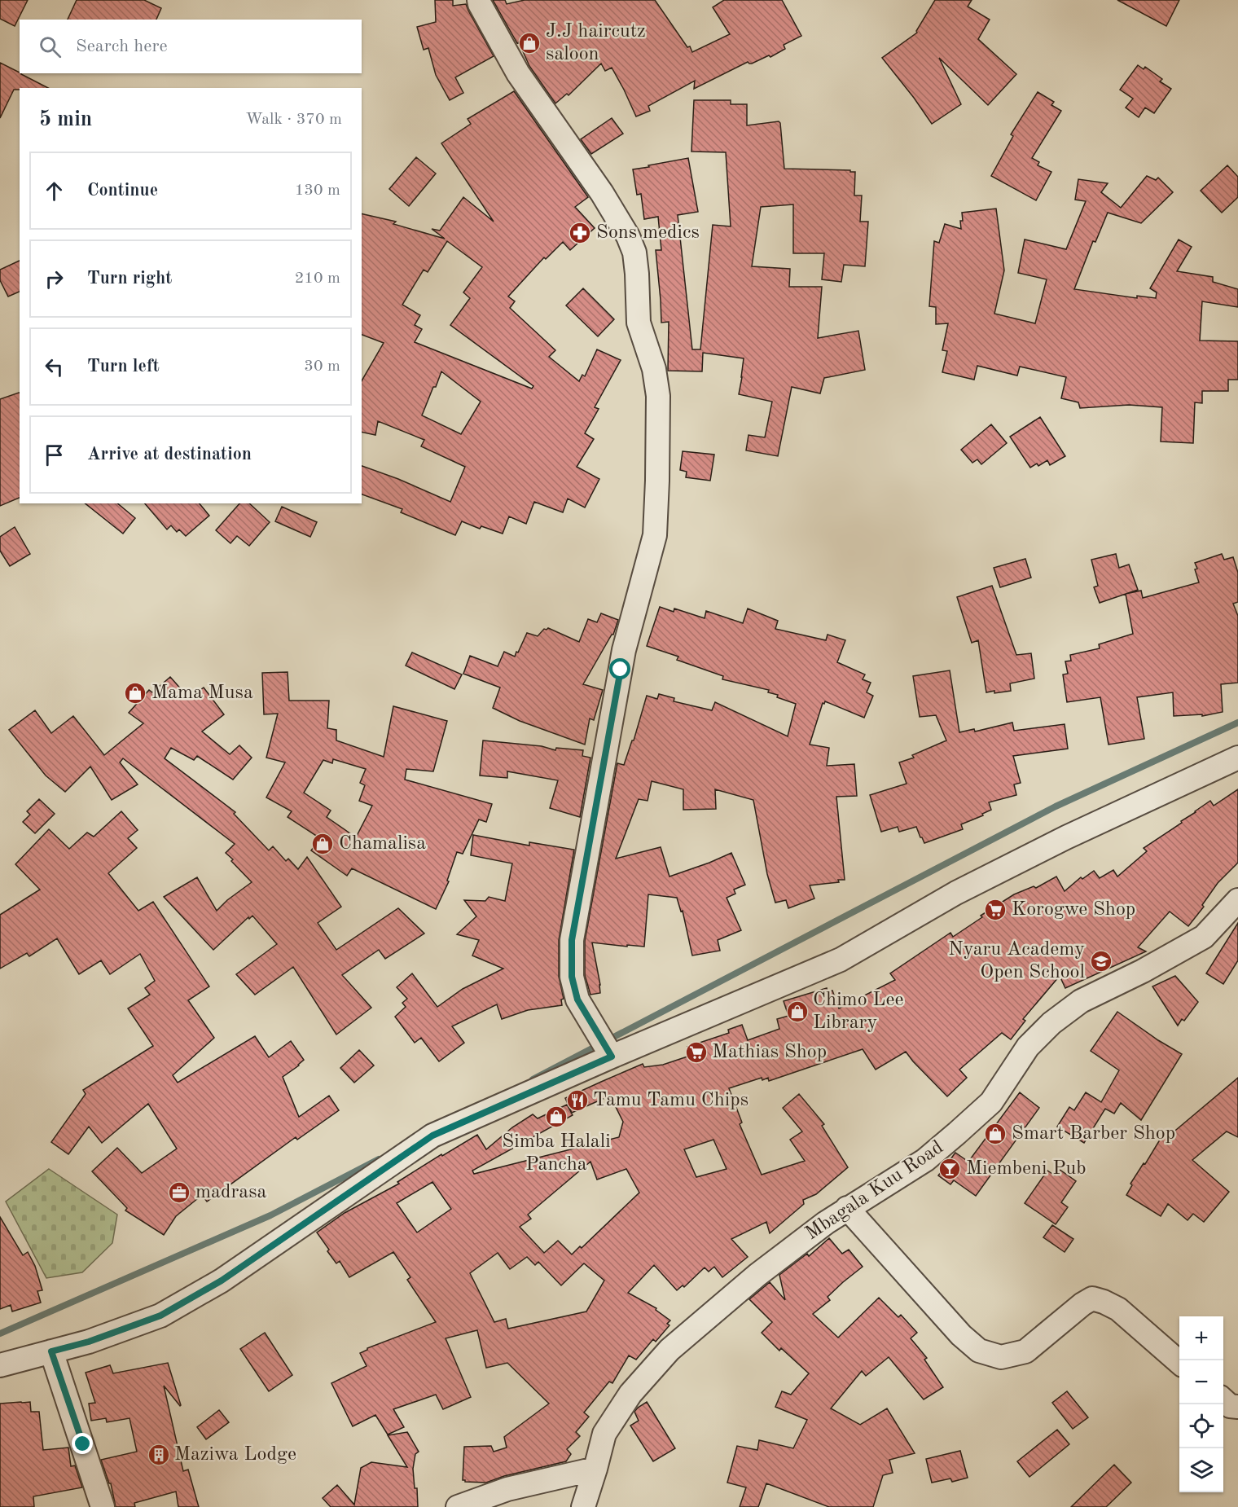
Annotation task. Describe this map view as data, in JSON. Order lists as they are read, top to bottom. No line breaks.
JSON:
{"streets":{"street":["Mbagala Kuu Road"]},"places":{"shop":["J.J haircutz saloon","Mama Musa","Chamalisa","Chimo Lee Library","Simba Halali Pancha","Smart Barber Shop"],"pharmacy":["Sons medics"],"supermarket":["Korogwe Shop","Mathias Shop"],"school or university":["Nyaru Academy Open School"],"restaurant":["Tamu Tamu Chips"],"bar":["Miembeni Pub"],"office":["madrasa"],"building":["Maziwa Lodge"]},"page":{"search":"Search here","heading":["5 min","Walk · 370 m"],"list":[["Continue","130 m"],["Turn right","210 m"],["Turn left","30 m"],"Arrive at destination"],"map_buttons":["+","−"]}}
